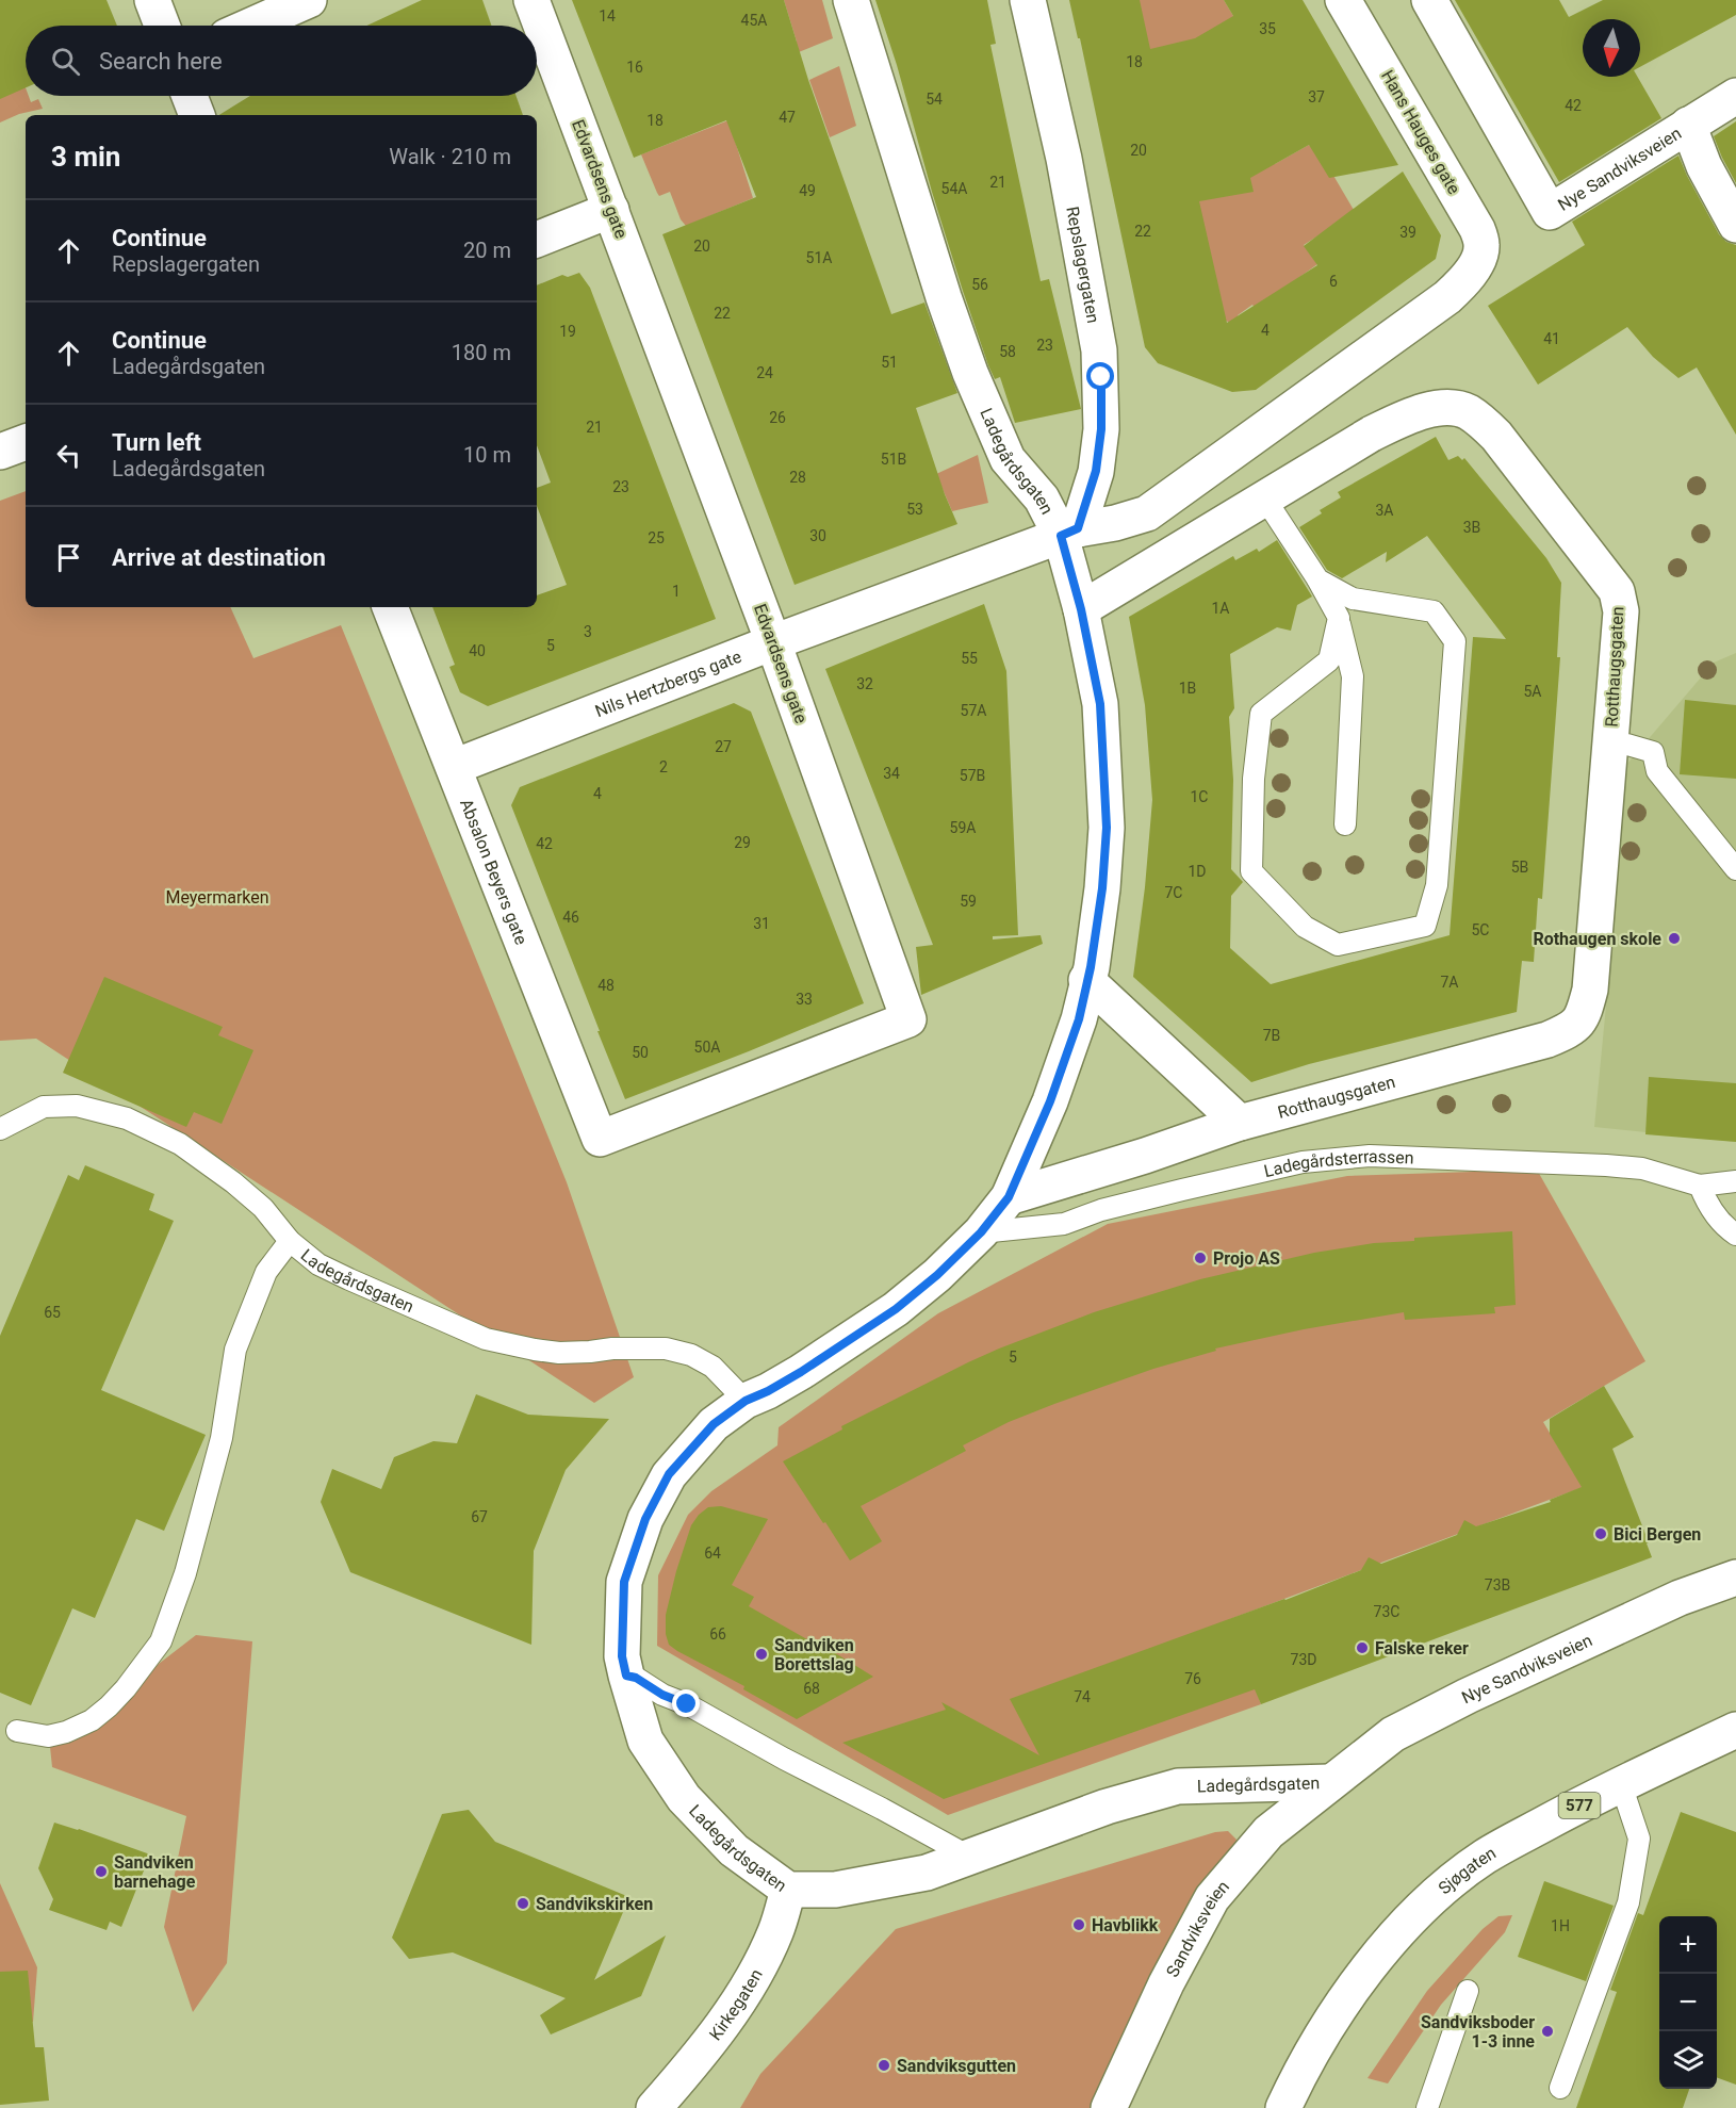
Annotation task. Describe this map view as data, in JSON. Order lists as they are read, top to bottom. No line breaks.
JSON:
{"streets":{"street":["Hans Hauges gate","Nye Sandviksveien","Edvardsens gate","Repslagergaten","Ladegårdsgaten","Rotthaugsgaten","Nils Hertzbergs gate","Absalon Beyers gate","577","Sjøgaten","Sandviksveien","Kirkegaten"],"lane":["Ladegårdsterrassen"]},"crossings":[["Hans Hauges gate","Repslagergaten"],["Hans Hauges gate","Ladegårdsgaten"],["Hans Hauges gate","Nils Hertzbergs gate"],["Nye Sandviksveien","Ladegårdsgaten"],["Nye Sandviksveien","Sandviksveien"],["Edvardsens gate","Nils Hertzbergs gate"],["Edvardsens gate","Absalon Beyers gate"],["Repslagergaten","Ladegårdsgaten"],["Repslagergaten","Nils Hertzbergs gate"],["Ladegårdsgaten","Rotthaugsgaten"],["Ladegårdsgaten","Nils Hertzbergs gate"],["Ladegårdsgaten","Ladegårdsterrassen"],["Ladegårdsgaten","Sandviksveien"],["Ladegårdsgaten","Kirkegaten"],["Nils Hertzbergs gate","Absalon Beyers gate"]],"parks":["Meyermarken"],"places":["Rothaugen skole","Projo AS","Bici Bergen","Falske reker","Sandviken Borettslag","Sandviken barnehage","Sandvikskirken","Havblikk","Sandviksboder 1-3 inne","Sandviksgutten"],"house_numbers":["14","45A","35","18","16","37","54","42","47","18","20","21","54A","49","22","39","20","51A","6","56","22","4","19","41","23","58","51","24","26","21","51B","28","23","53","3A","3B","30","25","1","1A","3","5","40","55","32","1B","5A","57A","27","2","34","57B","4","1C","59A","29","42","5B","1D","7C","59","46","31","5C","7A","48","33","7B","50A","50","65","5","67","64","73B","73C","66","73D","76","68","74","1H"],"north":"bottom","page":{"search":"Search here","heading":["3 min","Walk · 210 m"],"list":[["Continue","Repslagergaten","20 m"],["Continue","Ladegårdsgaten","180 m"],["Turn left","Ladegårdsgaten","10 m"],"Arrive at destination"],"map_buttons":["+","−"]}}
